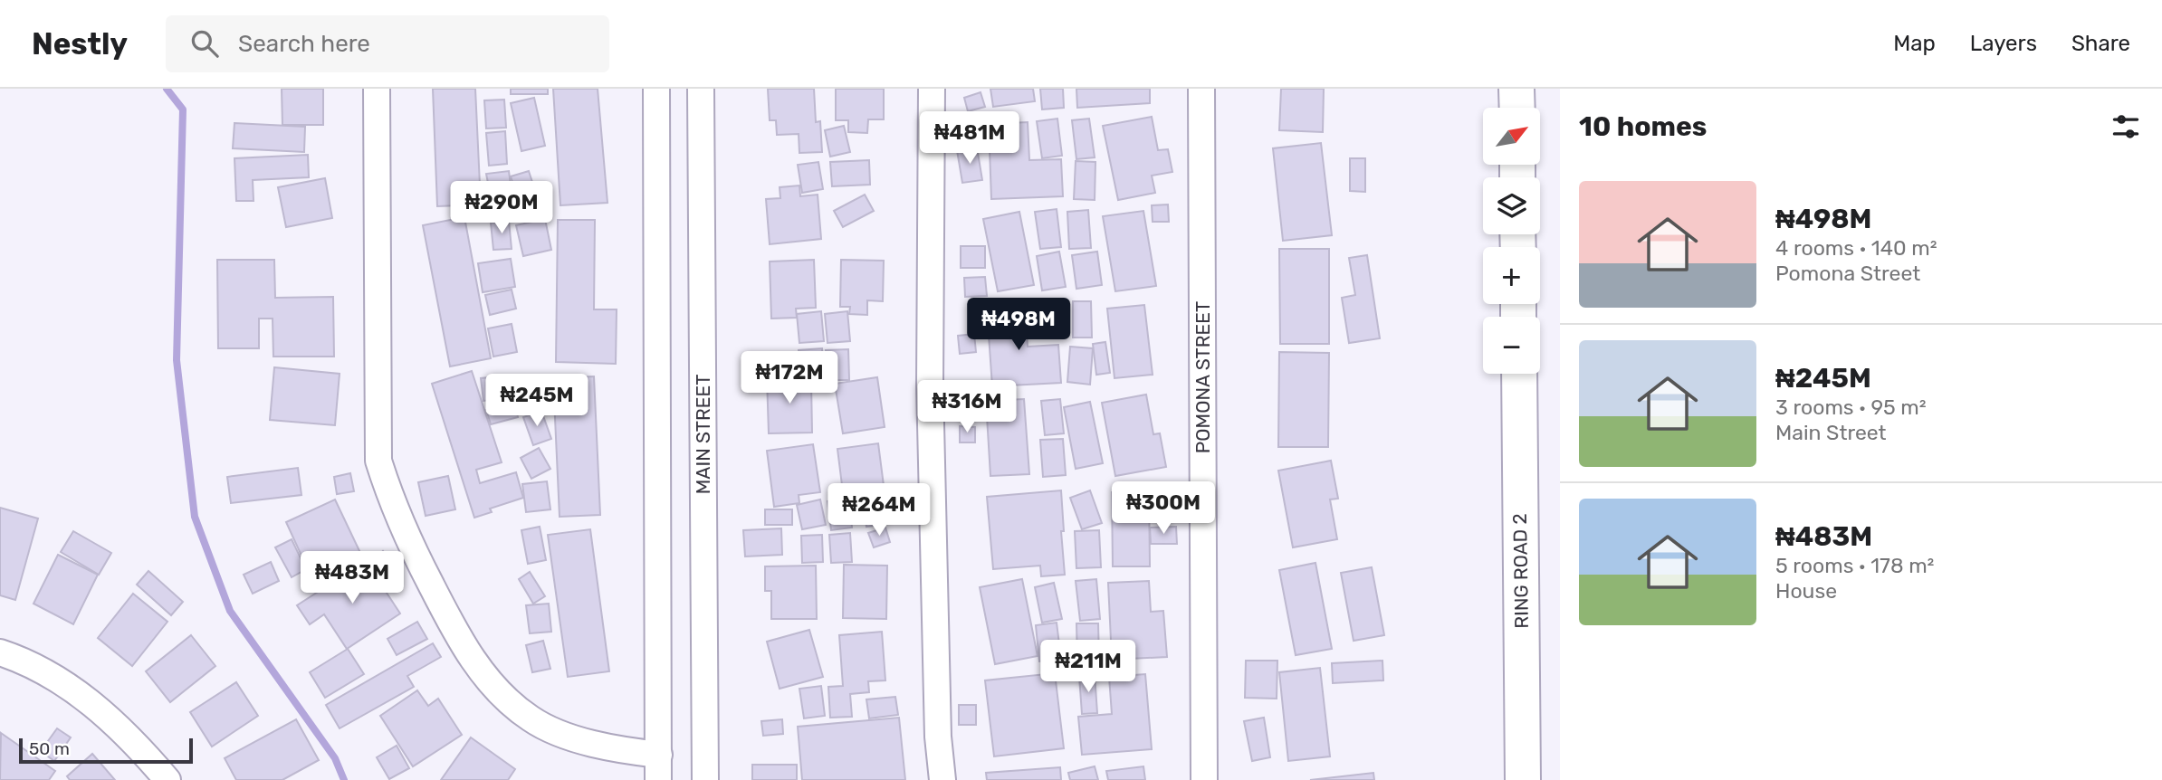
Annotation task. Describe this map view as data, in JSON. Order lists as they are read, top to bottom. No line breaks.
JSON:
{"streets":{"main road":["RING ROAD 2"],"street":["POMONA STREET","MAIN STREET"]},"scale_bar":"50 m","north":"top right","page":{"header":"Nestly","search":"Search here","nav":["Map","Layers","Share"],"heading":"10 homes","map_buttons":["+","−"],"price":["₦481M","₦290M","₦498M","₦172M","₦245M","₦316M","₦300M","₦264M","₦483M","₦211M"],"list":[{"name":"₦498M","note":"4 rooms · 140 m² · Pomona Street"},{"name":"₦245M","note":"3 rooms · 95 m² · Main Street"},{"name":"₦483M","note":"5 rooms · 178 m² · House"}],"scale":"50 m"}}
